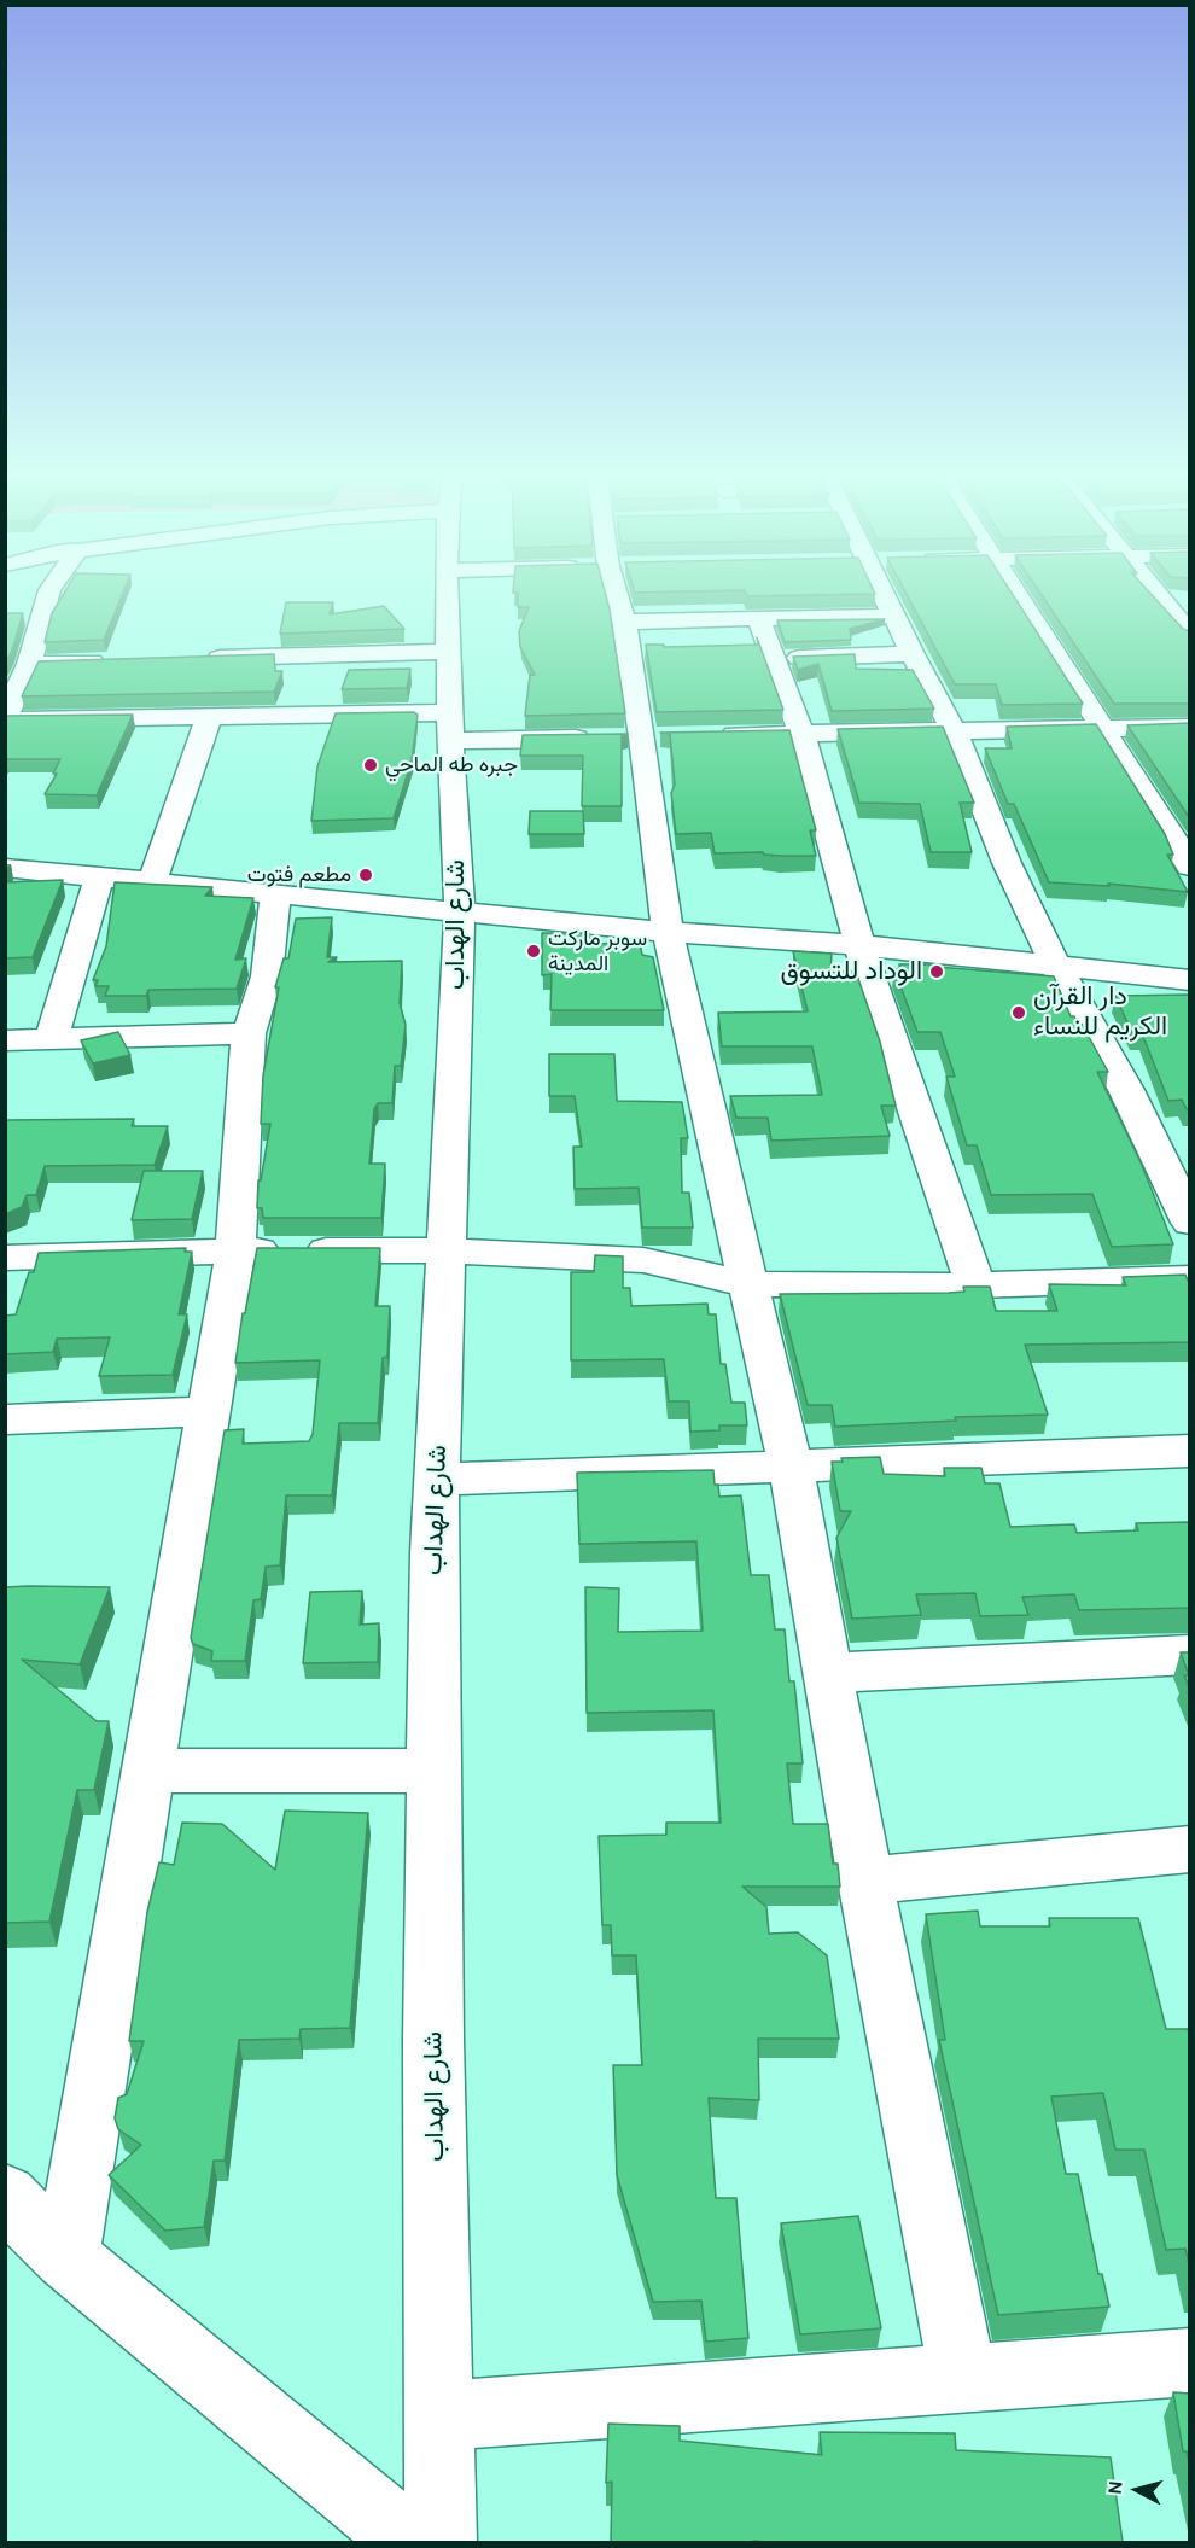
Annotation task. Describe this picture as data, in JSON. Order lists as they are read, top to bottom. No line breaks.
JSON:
{"streets":{"street":["شارع الهداب"]},"places":["جبره طه الماحي","مطعم فتوت","سوبر ماركت المدينة","الوداد للتسوق","دار القرآن الكريم للنساء"],"north":"left"}
